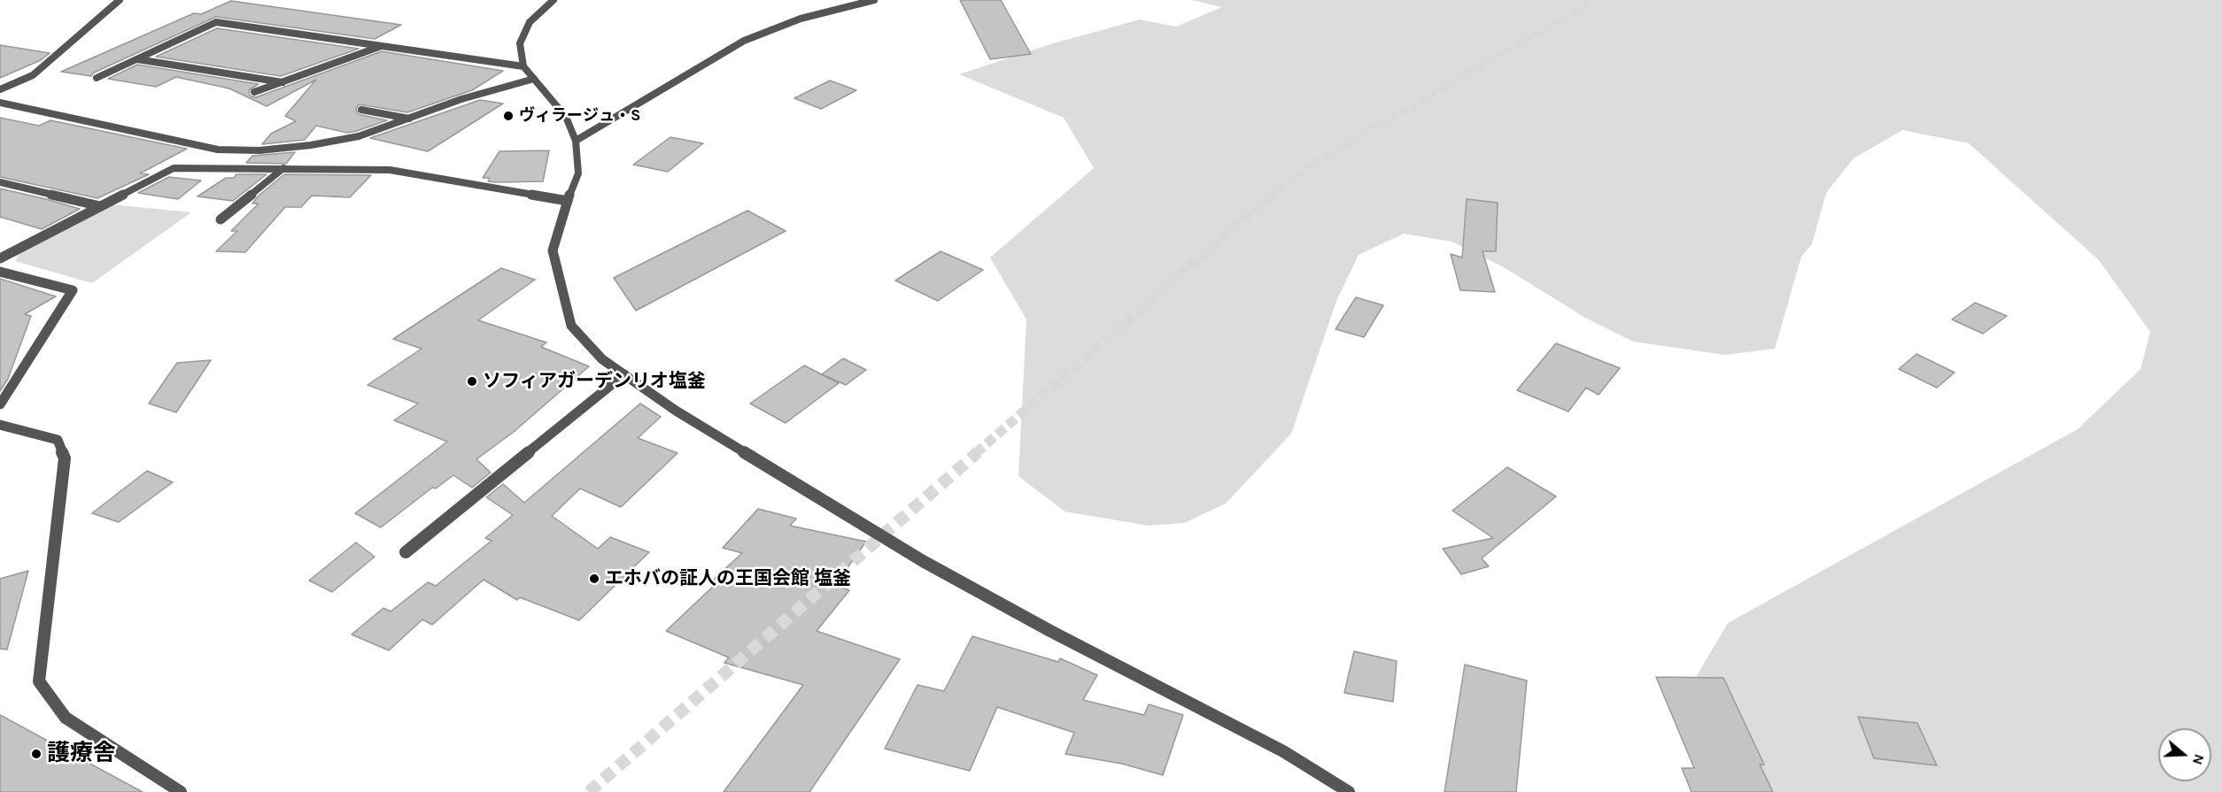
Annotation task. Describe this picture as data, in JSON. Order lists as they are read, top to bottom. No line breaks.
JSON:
{"places":["ヴィラージュ・S","ソフィアガーデンリオ塩釜","エホバの証人の王国会館 塩釜","護療舎"],"north":"right"}
